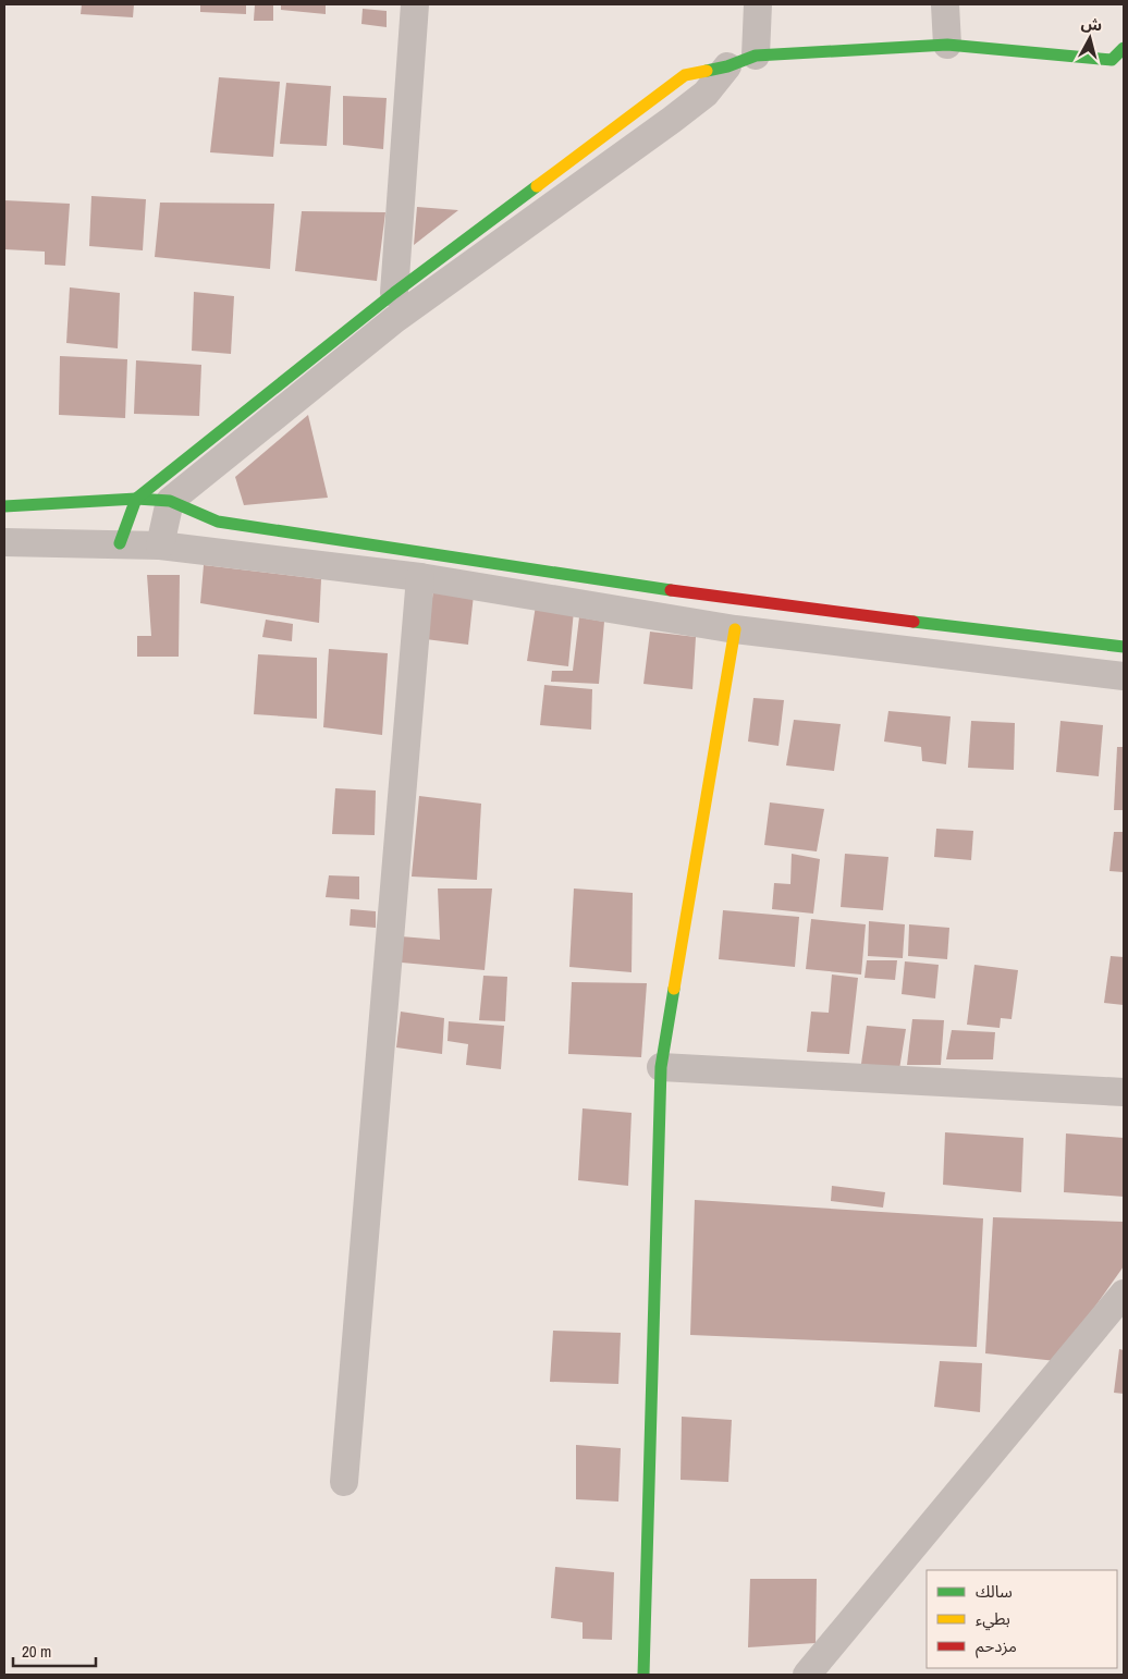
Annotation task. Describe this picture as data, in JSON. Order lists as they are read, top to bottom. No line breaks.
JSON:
{"legend":["سالك","بطيء","مزدحم"],"scale_bar":"20 m","north":"top"}
